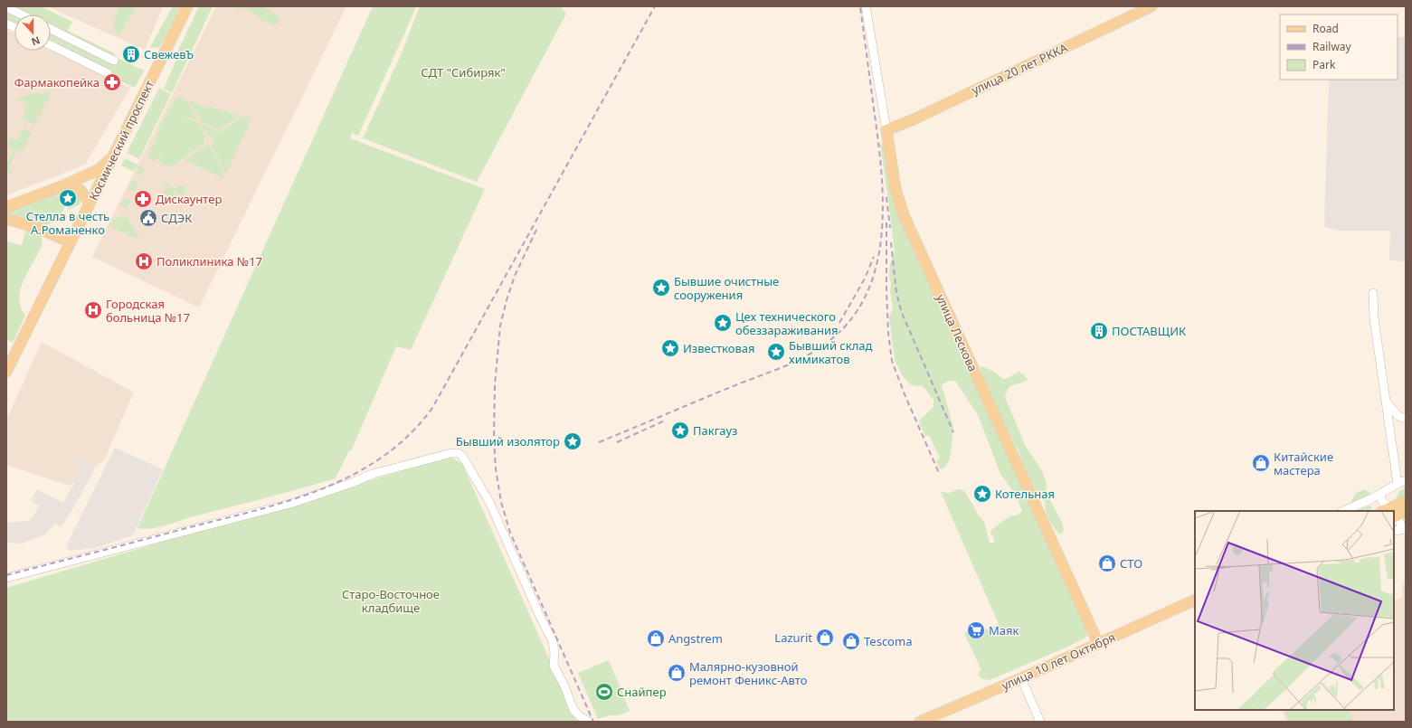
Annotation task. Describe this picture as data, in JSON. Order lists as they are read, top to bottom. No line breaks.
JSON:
{"streets":{"main road":["улица 20 лет РККА","Космический проспект","улица Лескова","улица 10 лет Октября"]},"crossings":[["улица 20 лет РККА","улица Лескова"],["улица Лескова","улица 10 лет Октября"]],"parks":["СДТ \"Сибиряк\"","Старо-Восточное кладбище"],"places":{"building":["СвежевЪ","ПОСТАВЩИК"],"pharmacy":["Фармакопейка","Дискаунтер"],"place":["Стелла в честь А.Романенко","Бывшие очистные сооружения","Цех технического обеззараживания","Известковая","Бывший склад химикатов","Пакгауз","Бывший изолятор","Котельная"],"public building":["СДЭК"],"hospital":["Поликлиника №17","Городская больница №17"],"shop":["Китайские мастера","СТО","Lazurit","Angstrem","Tescoma","Малярно-кузовной ремонт Феникс-Авто"],"supermarket":["Маяк"],"sports":["Снайпер"]},"legend":["Road","Railway","Park"],"north":"bottom"}
